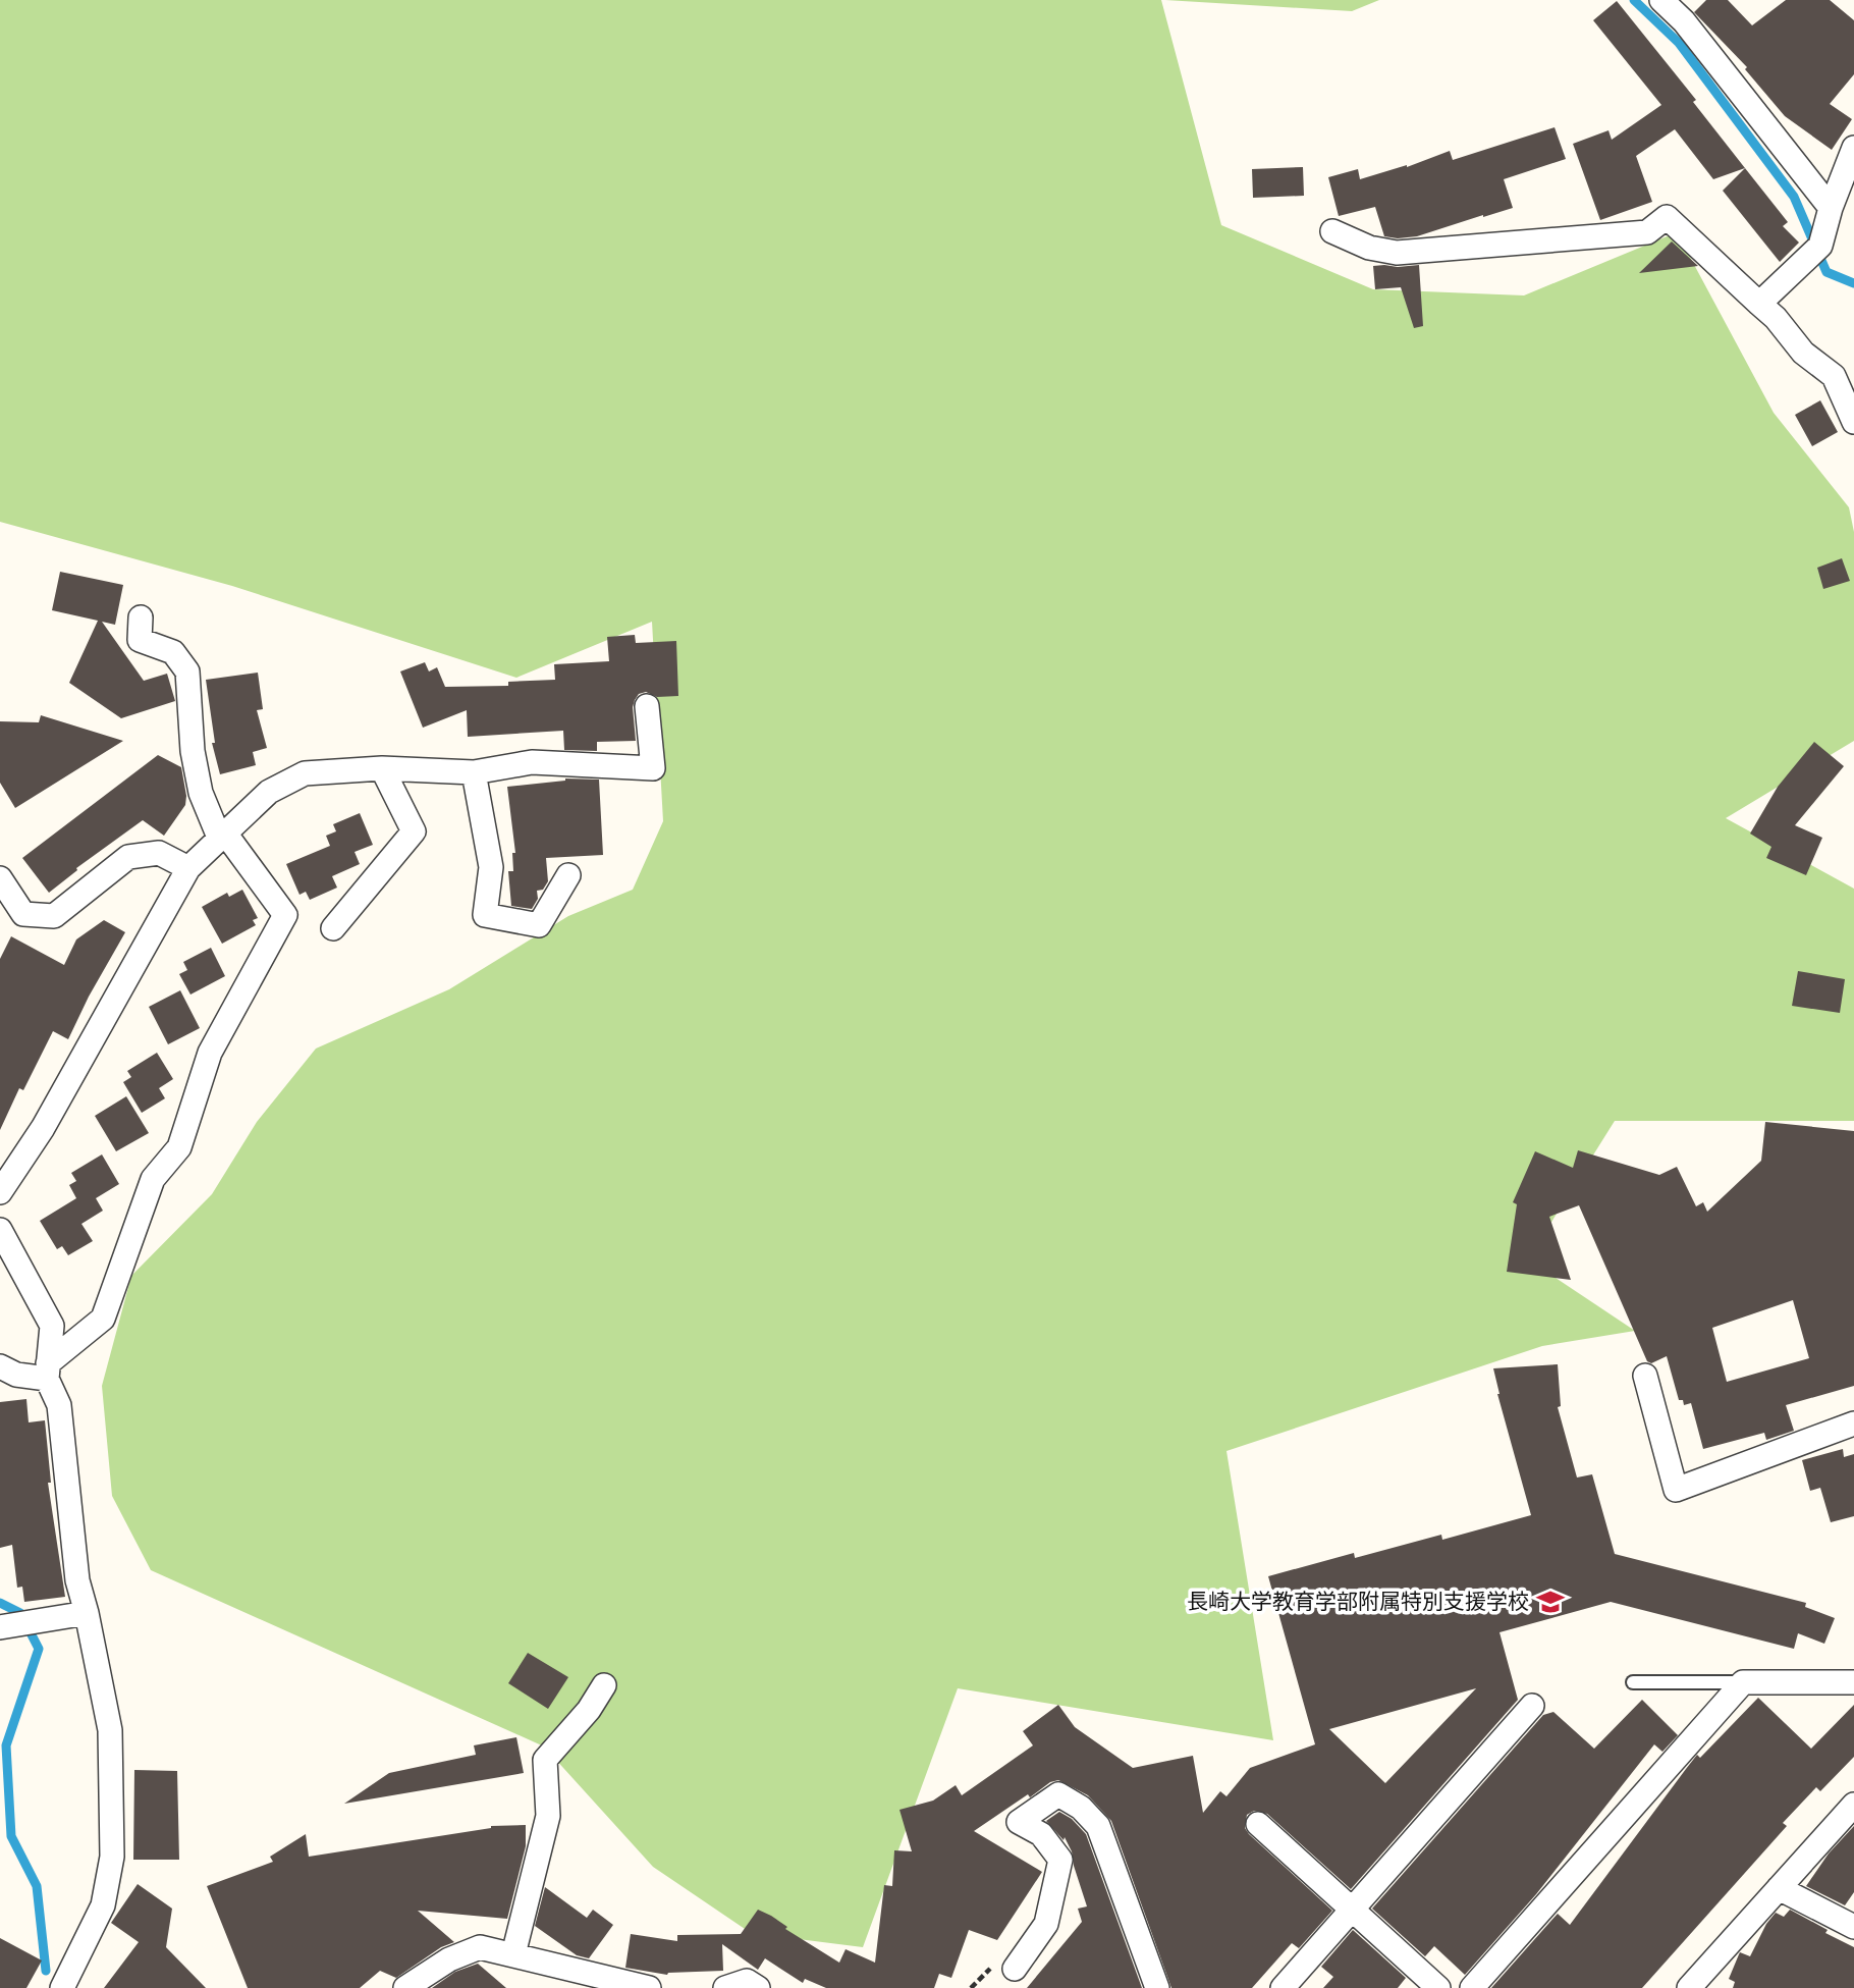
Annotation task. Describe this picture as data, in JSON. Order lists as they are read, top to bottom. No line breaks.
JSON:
{"places":{"school or university":["長崎大学教育学部附属特別支援学校"]}}
